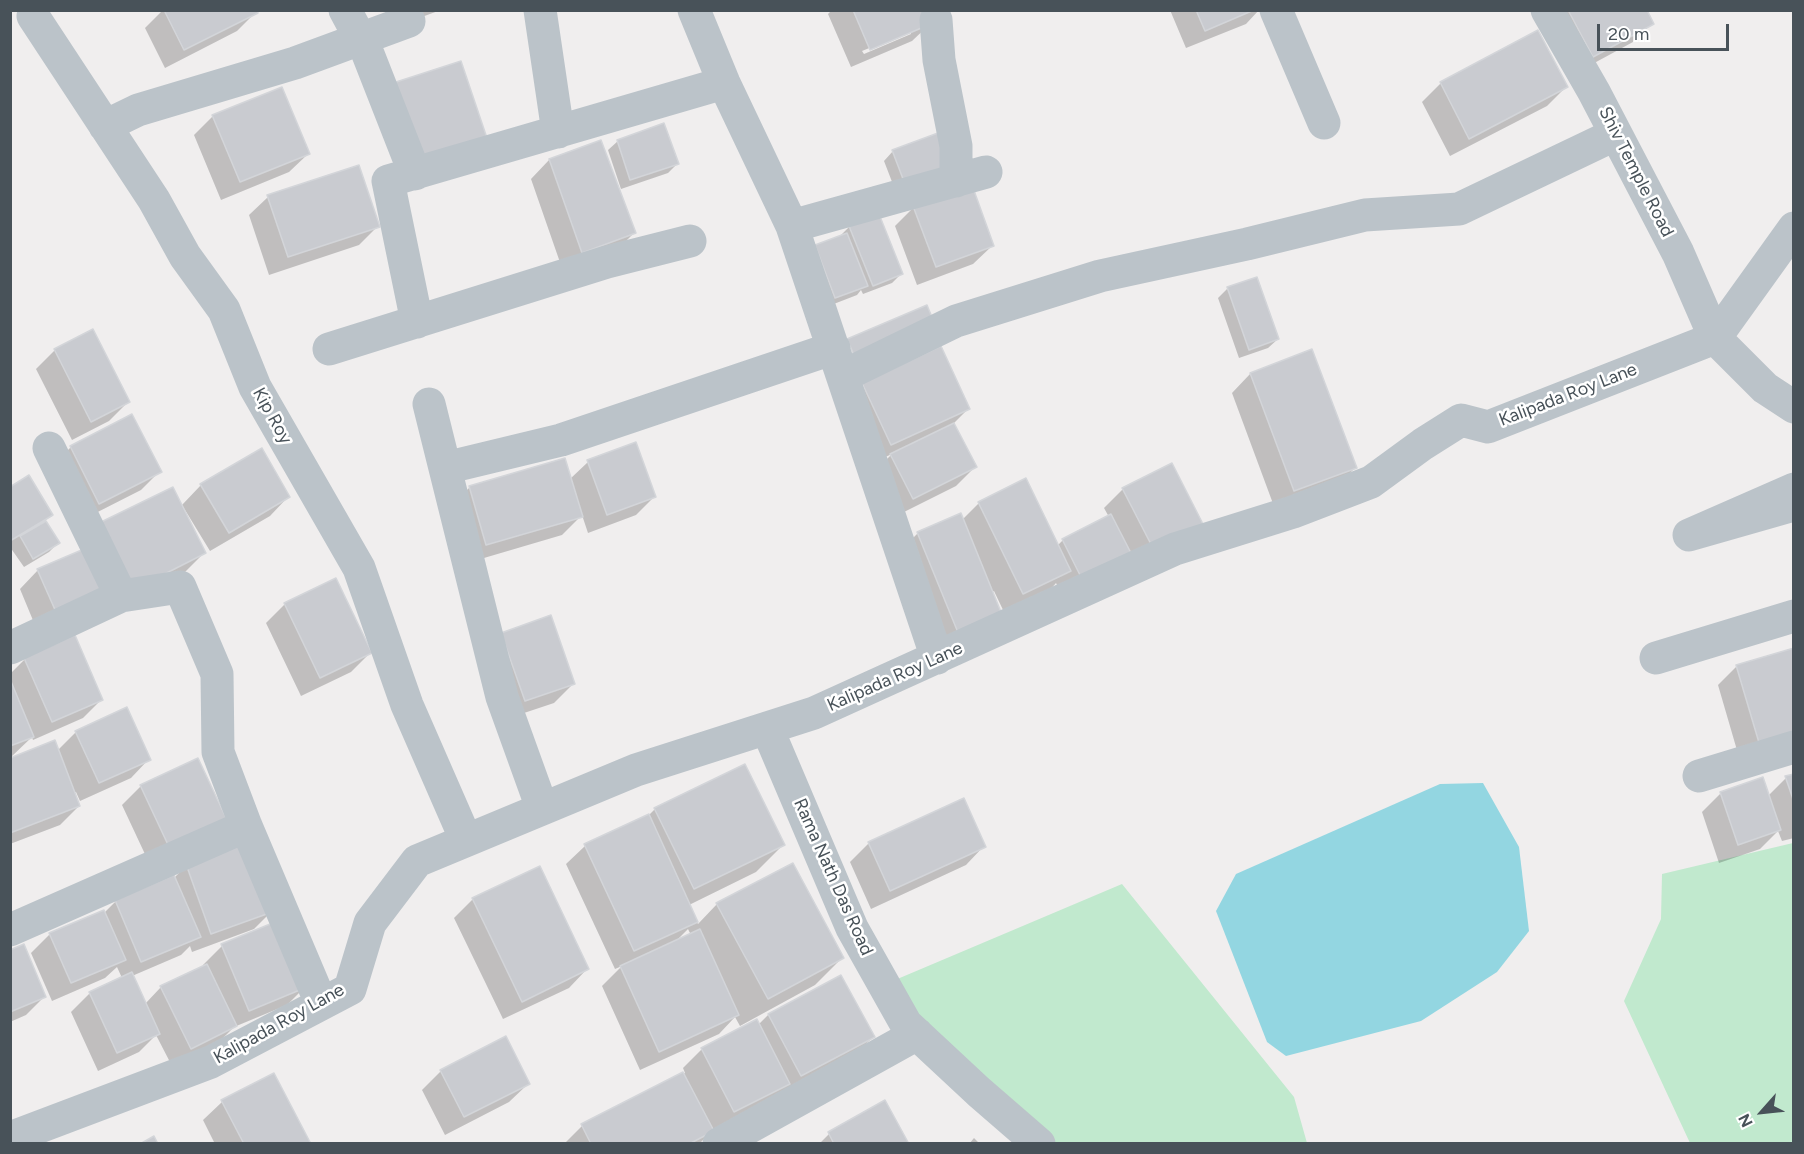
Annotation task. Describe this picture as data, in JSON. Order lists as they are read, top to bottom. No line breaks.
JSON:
{"streets":{"street":["Shiv Temple Road","Kalipada Roy Lane","Kip Roy","Rama Nath Das Road"]},"crossings":[["Shiv Temple Road","Kalipada Roy Lane"],["Kalipada Roy Lane","Kip Roy"],["Kalipada Roy Lane","Rama Nath Das Road"]],"scale_bar":"20 m","north":"bottom left"}
